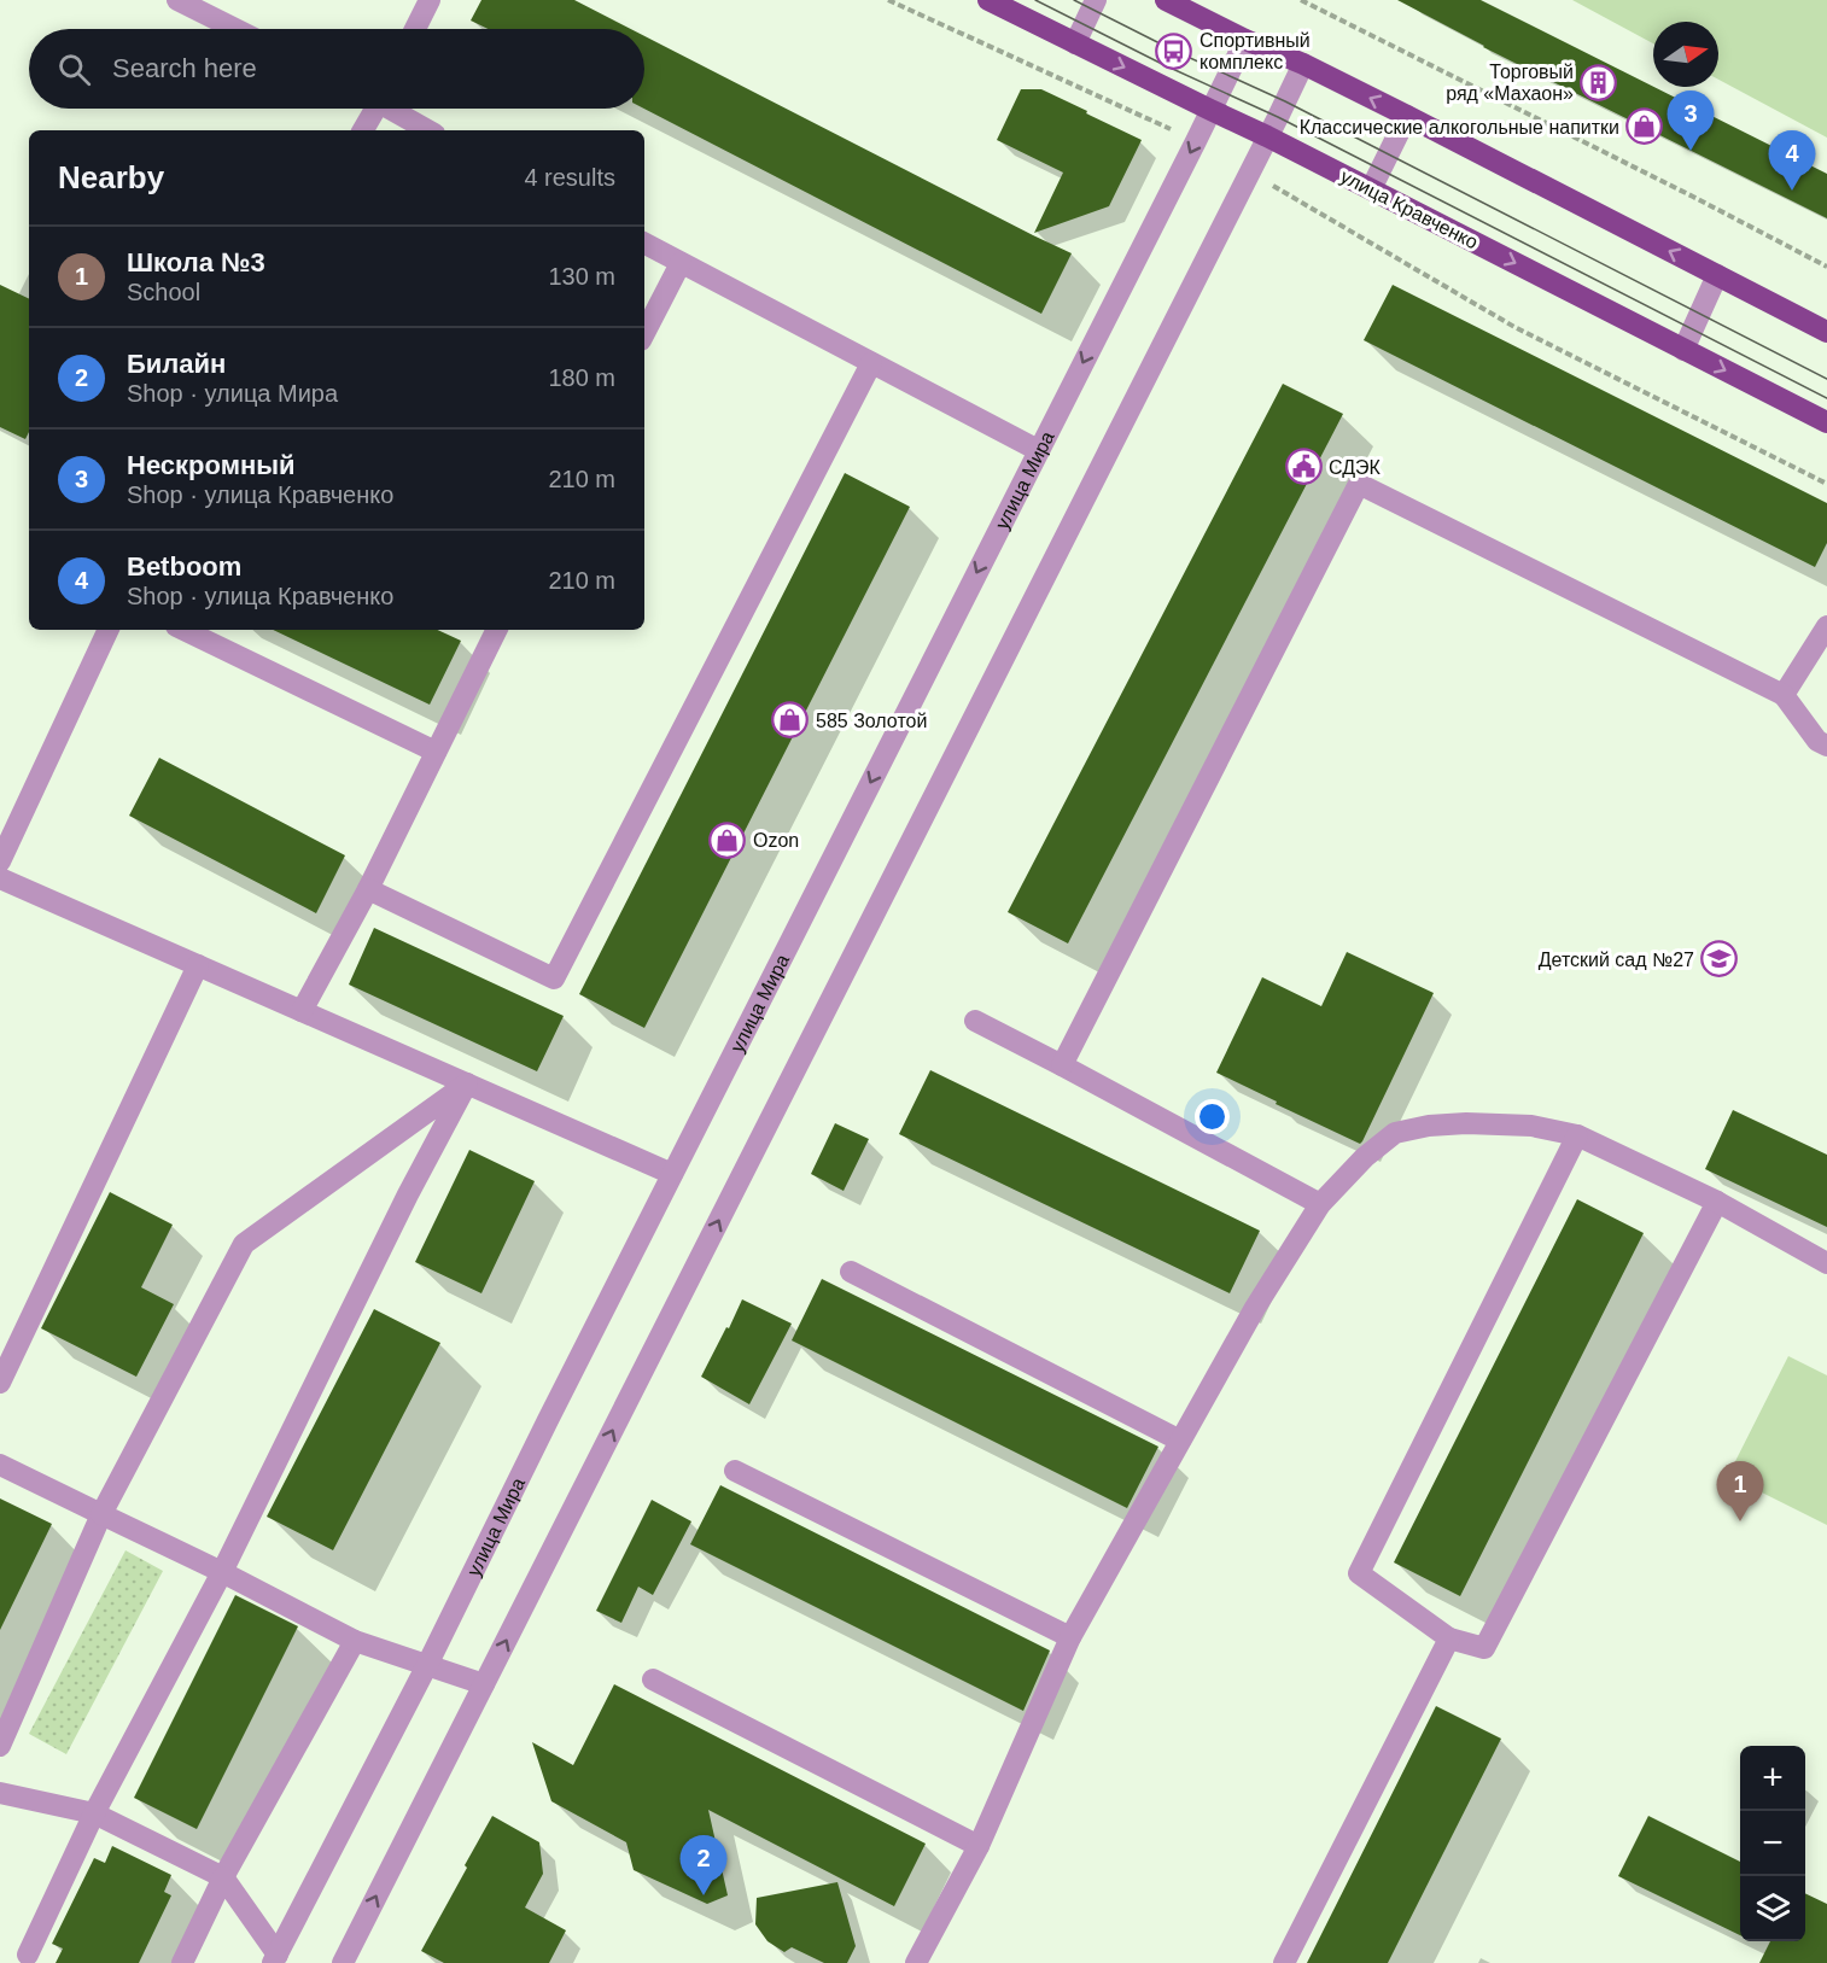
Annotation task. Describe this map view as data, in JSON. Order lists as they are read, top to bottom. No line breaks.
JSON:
{"streets":{"main road":["улица Кравченко"],"street":["улица Мира"]},"crossings":[["улица Кравченко","улица Мира"]],"places":{"bus stop":["Спортивный комплекс"],"building":["Торговый ряд «Махаон»"],"shop":["Классические алкогольные напитки","585 Золотой","Ozon"],"public building":["СДЭК"],"school or university":["Детский сад №27"]},"north":"right","page":{"search":"Search here","pins":["3","4","1","2"],"heading":["Nearby","4 results"],"list":[{"mark":"1","name":"Школа №3","note":"School","value":"130 m"},{"mark":"2","name":"Билайн","note":"Shop · улица Мира","value":"180 m"},{"mark":"3","name":"Нескромный","note":"Shop · улица Кравченко","value":"210 m"},{"mark":"4","name":"Betboom","note":"Shop · улица Кравченко","value":"210 m"}],"map_buttons":["+","−"]}}
